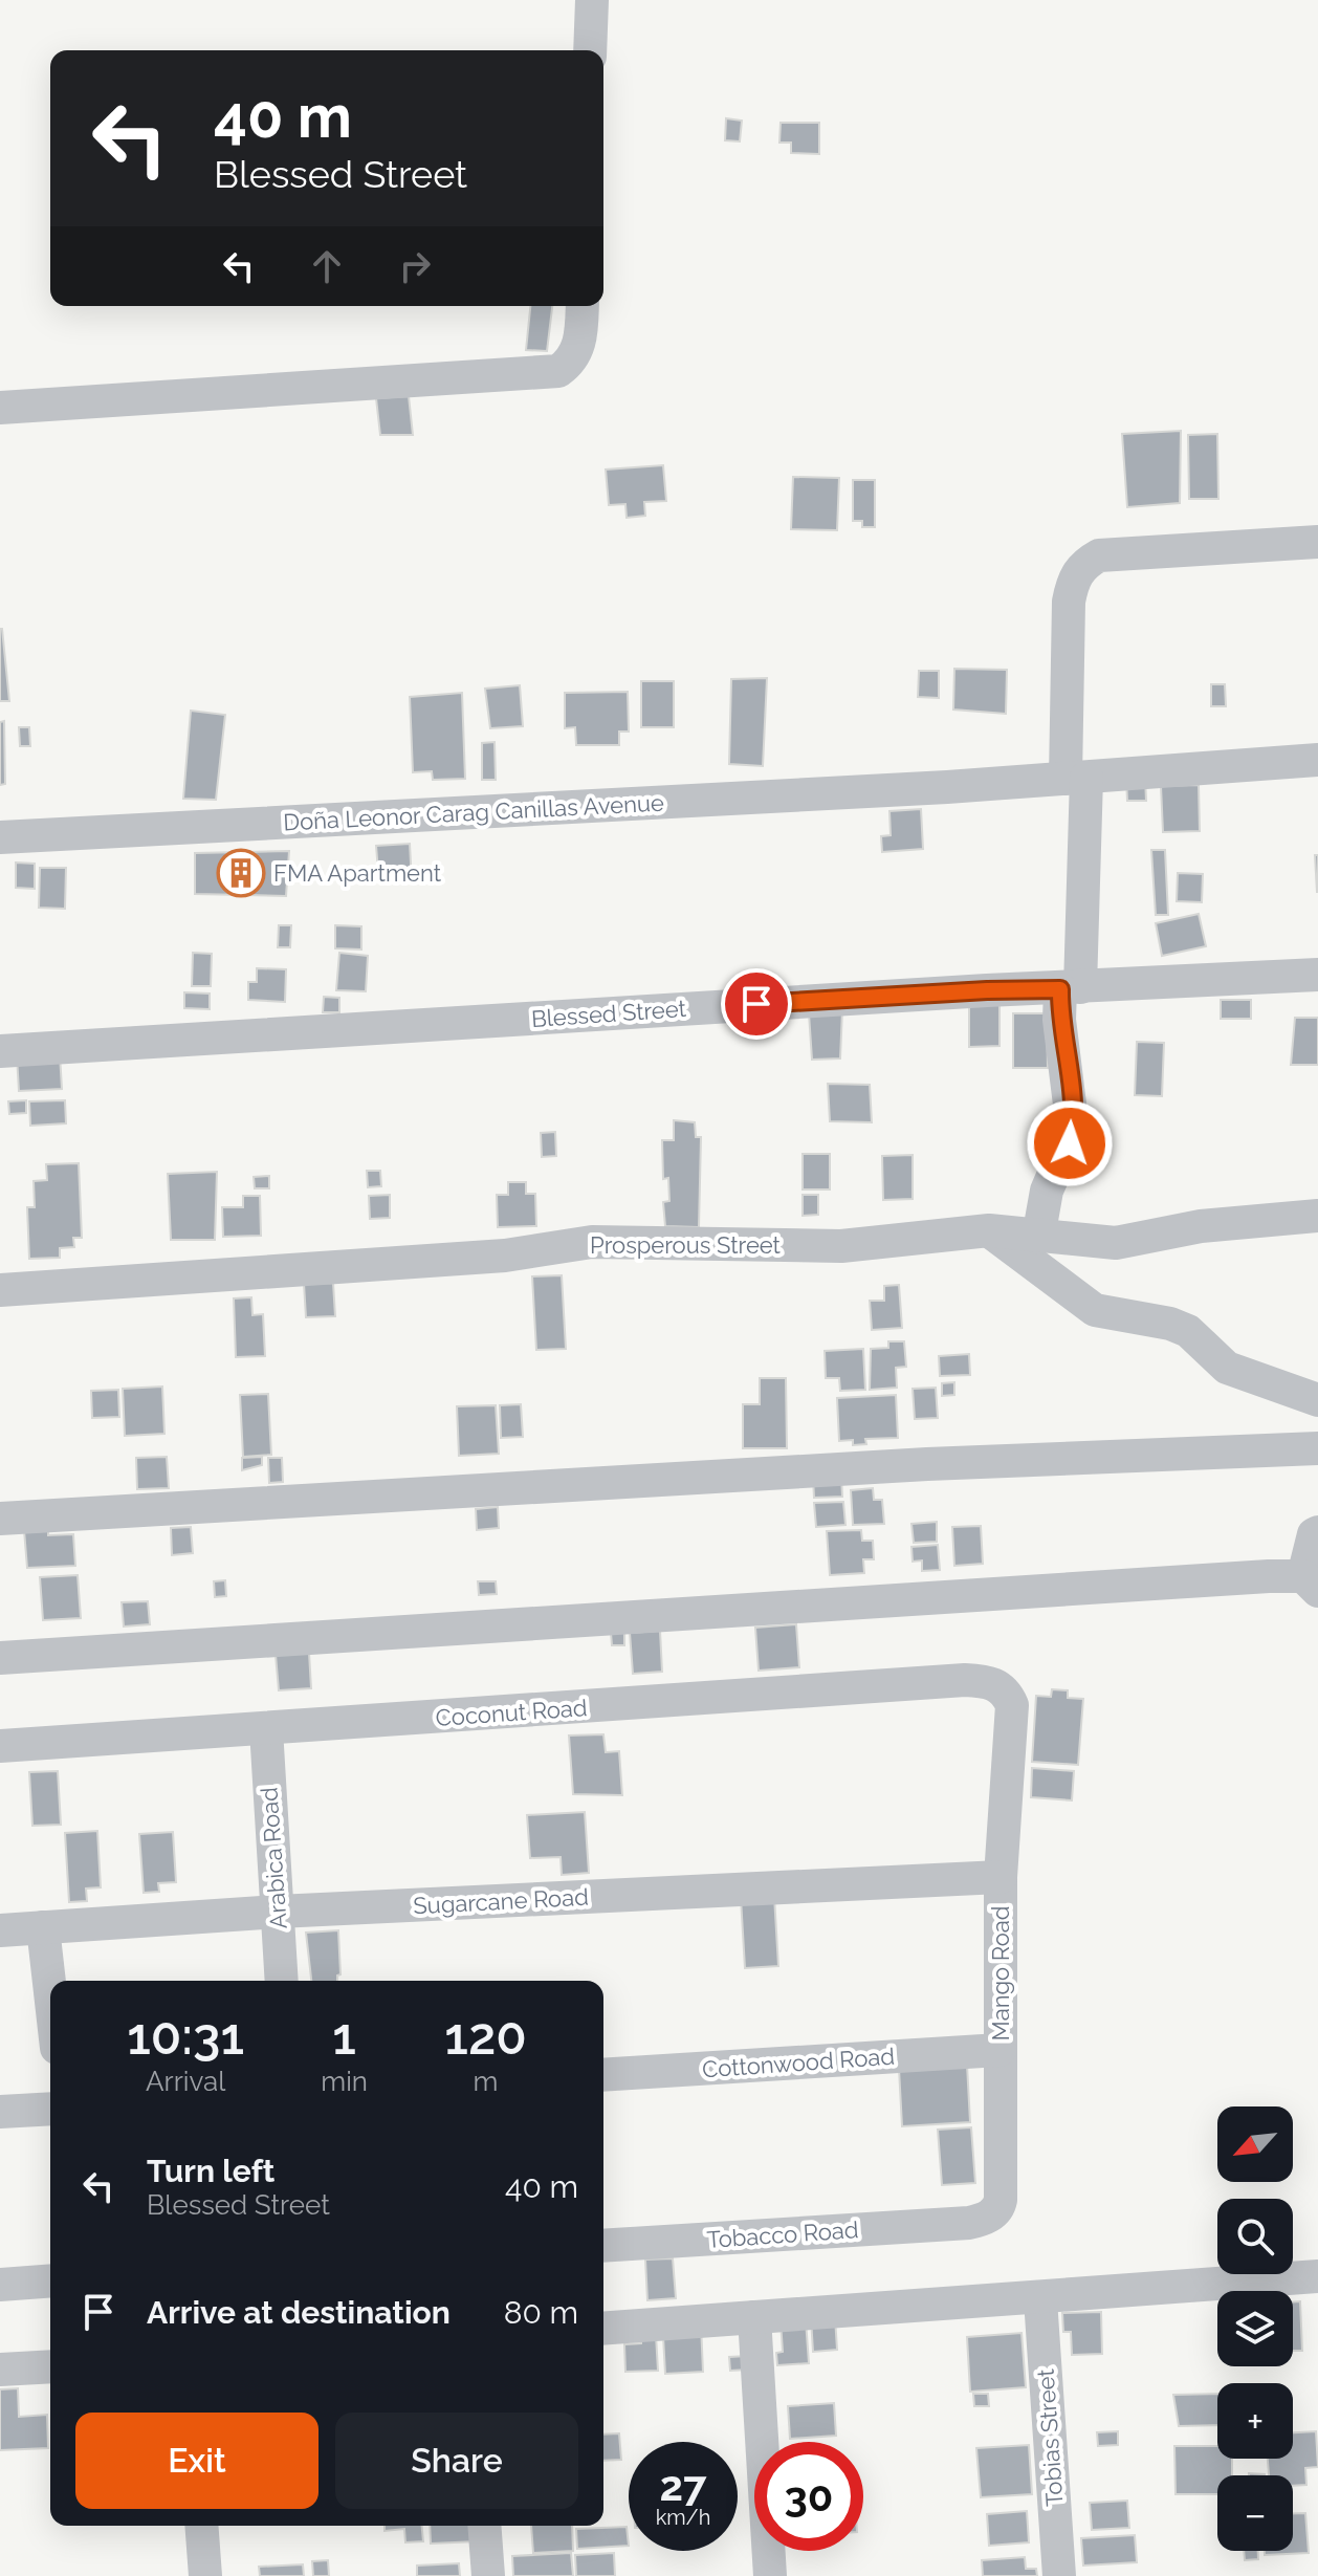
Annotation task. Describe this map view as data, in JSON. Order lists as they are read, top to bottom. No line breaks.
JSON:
{"streets":{"street":["Doña Leonor Carag Canillas Avenue","Blessed Street","Prosperous Street","Coconut Road","Arabica Road","Sugarcane Road","Mango Road","Cottonwood Road","Tobacco Road","Tobias Street"]},"crossings":[["Coconut Road","Arabica Road"],["Coconut Road","Mango Road"],["Arabica Road","Sugarcane Road"],["Sugarcane Road","Mango Road"],["Mango Road","Cottonwood Road"],["Mango Road","Tobacco Road"]],"places":{"building":["FMA Apartment"]},"north":"bottom left","page":{"turn":["40 m","Blessed Street"],"eta":["10:31","Arrival","1","min","120","m"],"map_buttons":["+","−"],"list":[{"name":"Turn left","note":"Blessed Street","value":"40 m"},{"name":"Arrive at destination","value":"80 m"}],"buttons":["Exit","Share"],"speed":"27 km/h","limit":"30"}}
